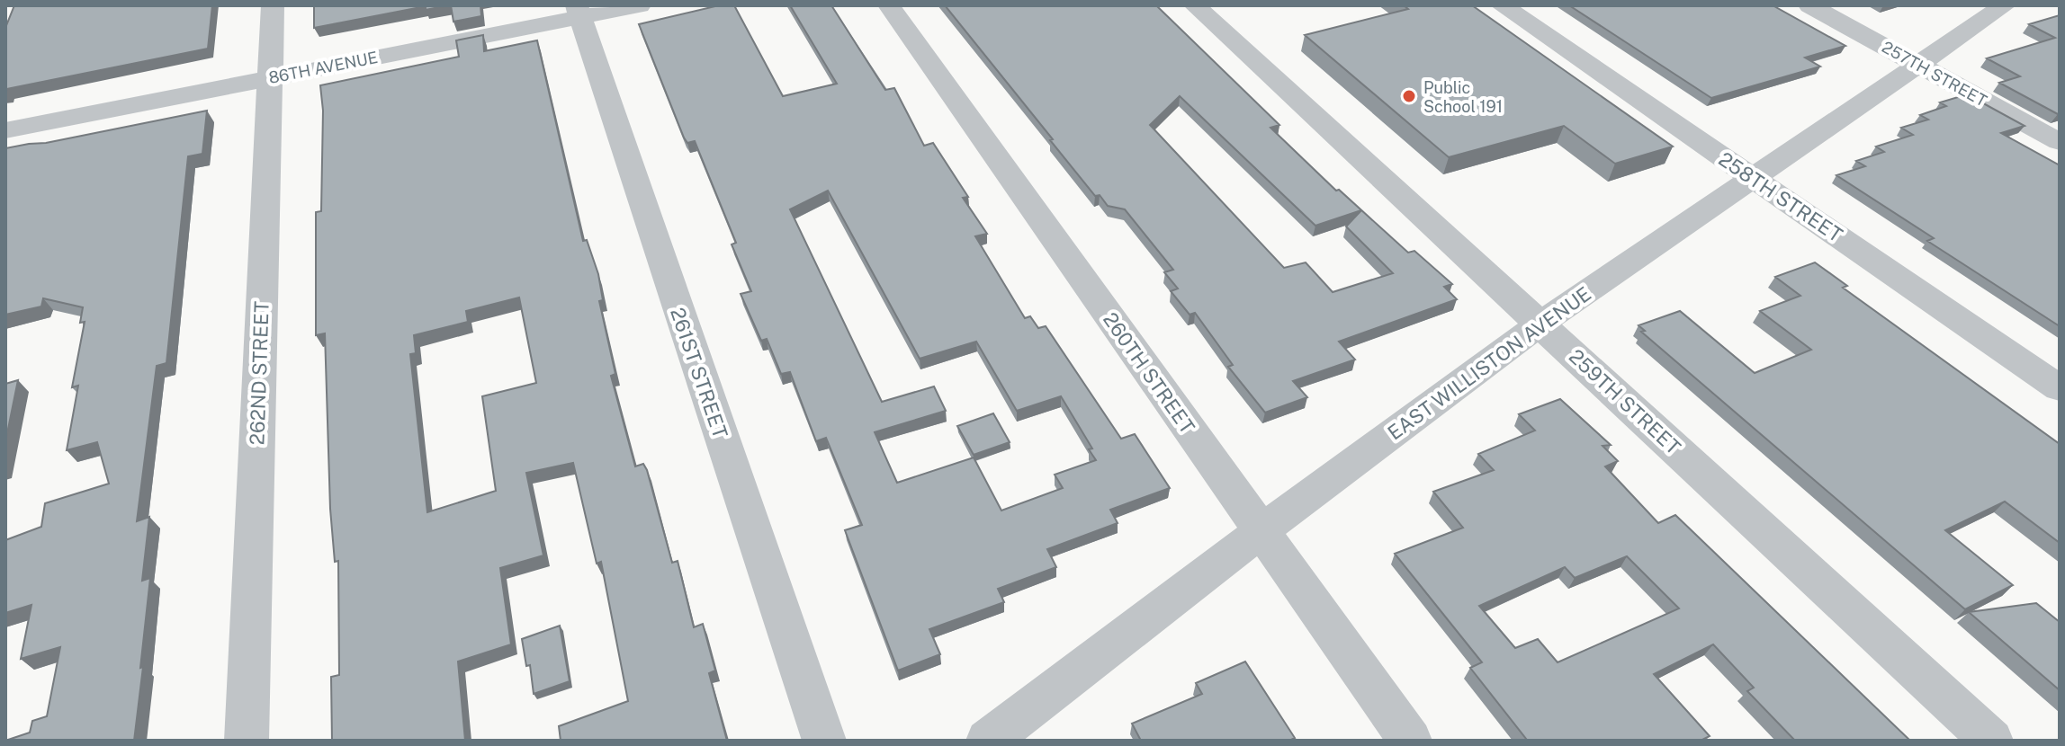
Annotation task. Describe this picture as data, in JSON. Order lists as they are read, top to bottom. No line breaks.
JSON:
{"streets":{"street":["86TH AVENUE","257TH STREET","258TH STREET","EAST WILLISTON AVENUE","262ND STREET","261ST STREET","260TH STREET","259TH STREET"]},"crossings":[["86TH AVENUE","262ND STREET"],["86TH AVENUE","261ST STREET"],["257TH STREET","EAST WILLISTON AVENUE"],["258TH STREET","EAST WILLISTON AVENUE"],["EAST WILLISTON AVENUE","260TH STREET"],["EAST WILLISTON AVENUE","259TH STREET"]],"places":["Public School 191"]}
